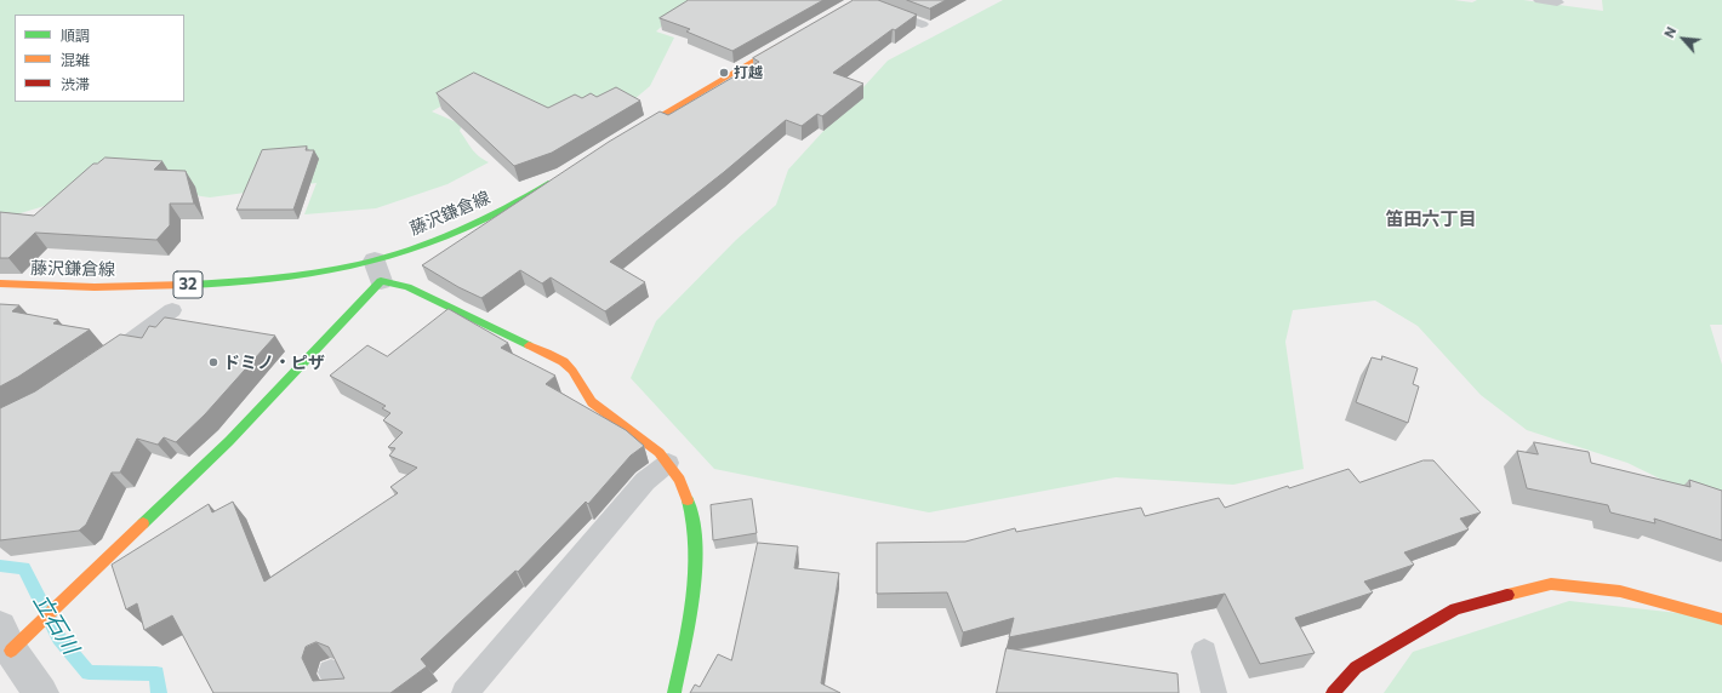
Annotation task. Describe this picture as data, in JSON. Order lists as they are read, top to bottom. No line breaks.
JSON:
{"streets":{"street":["藤沢鎌倉線","32"]},"districts":["笛田六丁目"],"water":["立石川"],"places":["打越","ドミノ・ピザ"],"legend":["順調","混雑","渋滞"],"north":"top left"}
